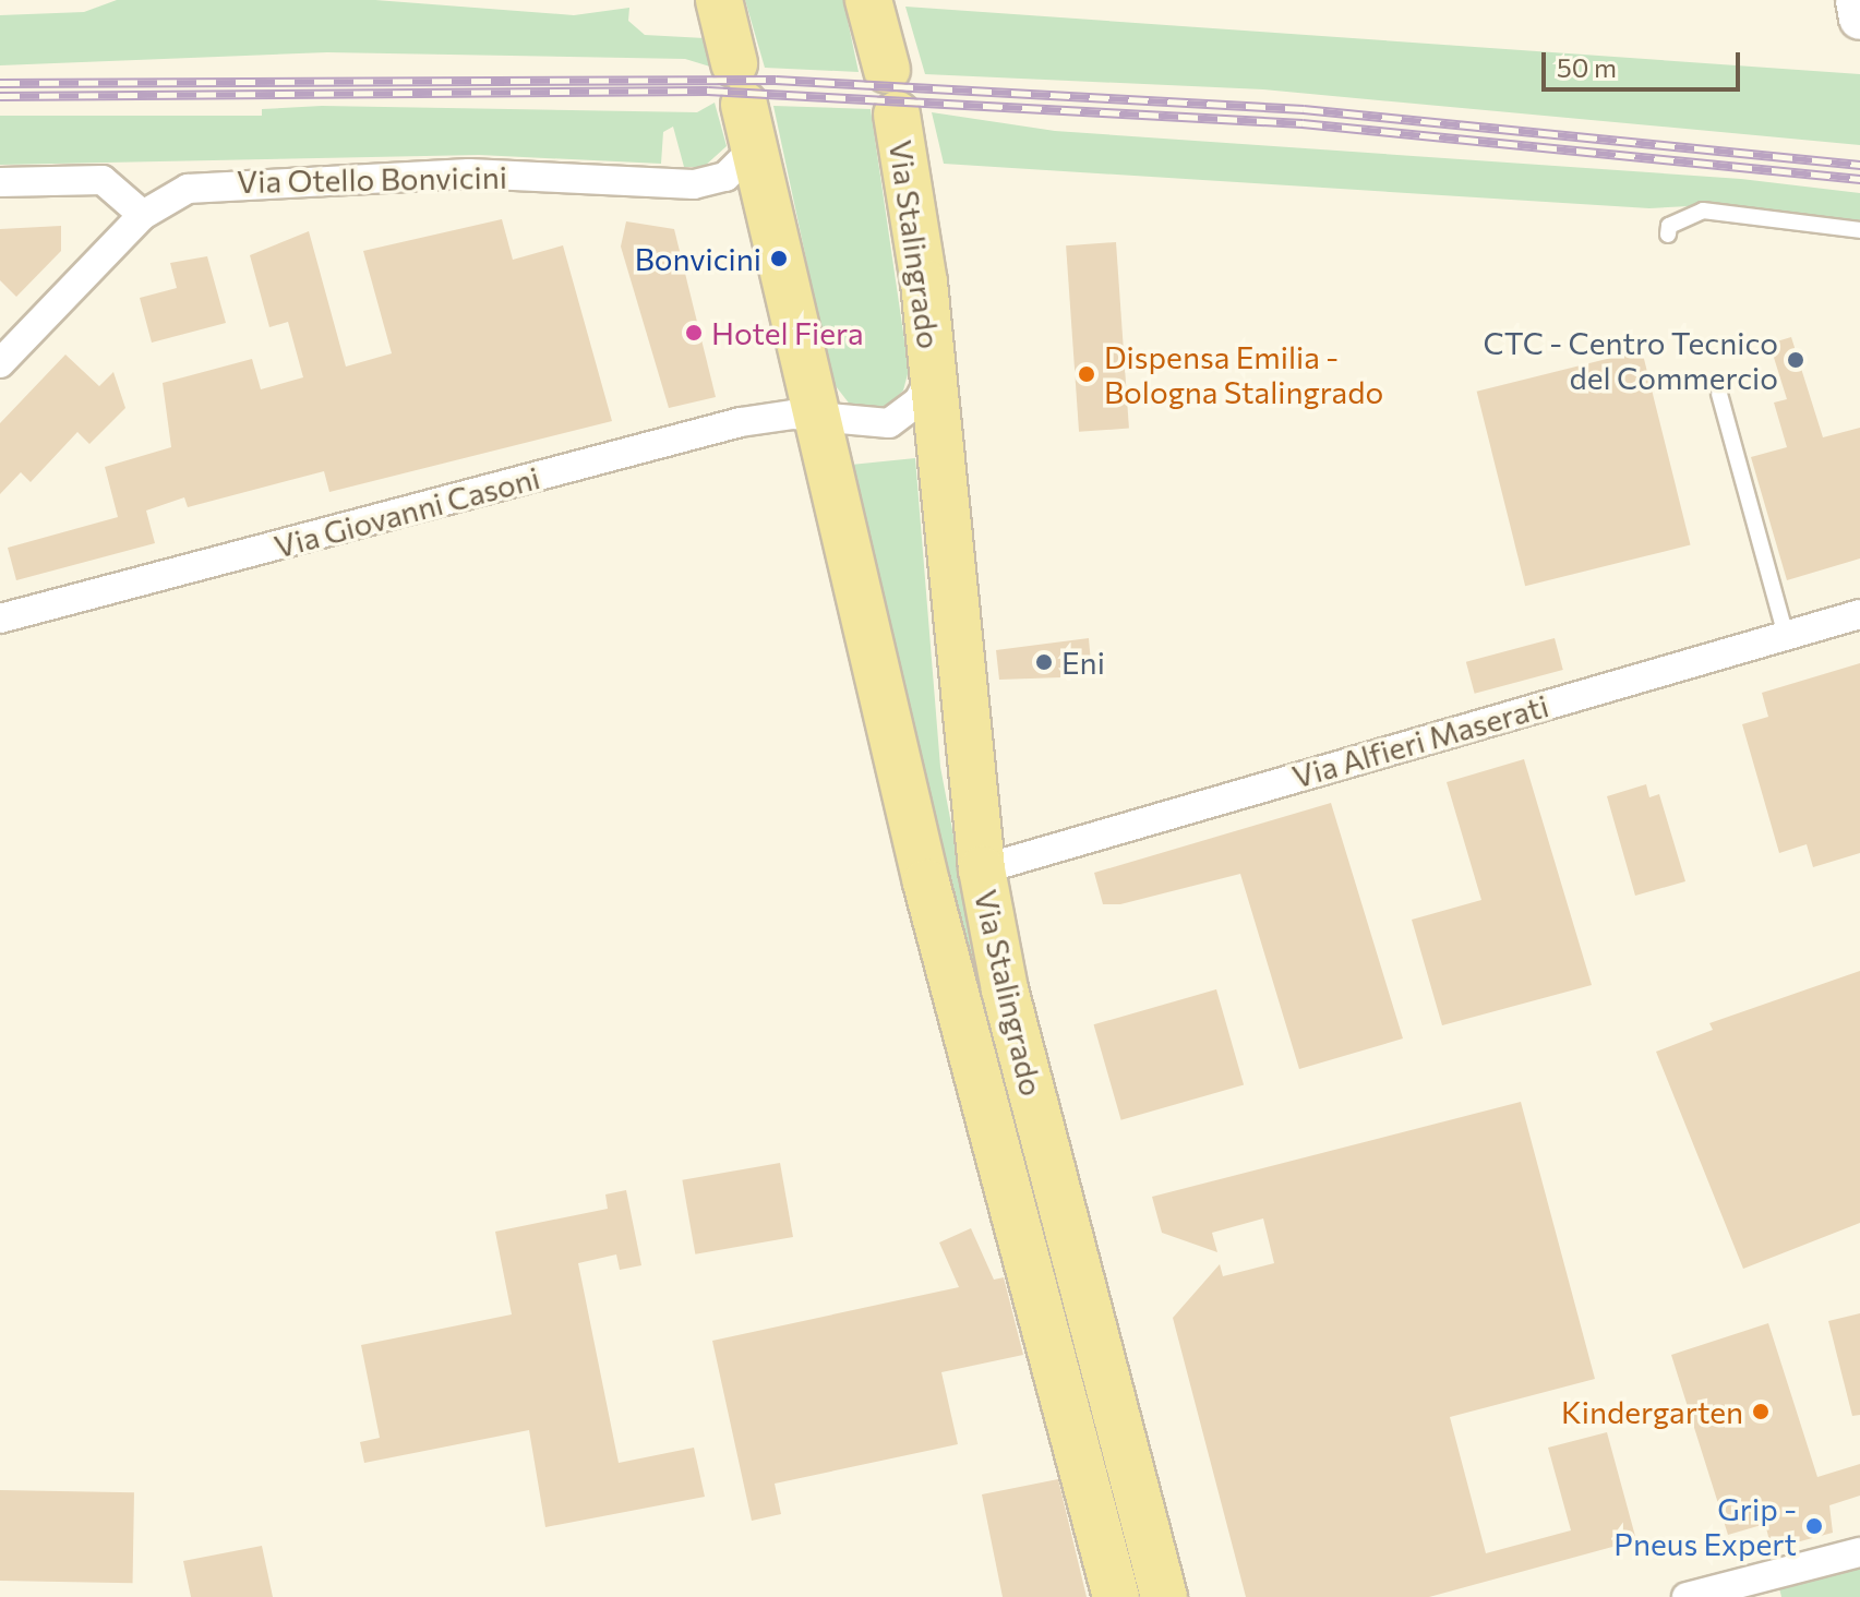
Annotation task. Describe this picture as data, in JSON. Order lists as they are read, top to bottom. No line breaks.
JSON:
{"streets":{"main road":["Via Stalingrado"],"street":["Via Otello Bonvicini","Via Giovanni Casoni","Via Alfieri Maserati"]},"crossings":[["Via Otello Bonvicini","Via Stalingrado"],["Via Stalingrado","Via Giovanni Casoni"],["Via Stalingrado","Via Alfieri Maserati"]],"places":["Bonvicini","Hotel Fiera","CTC - Centro Tecnico del Commercio","Dispensa Emilia - Bologna Stalingrado","Eni","Kindergarten","Grip - Pneus Expert"],"scale_bar":"50 m"}
